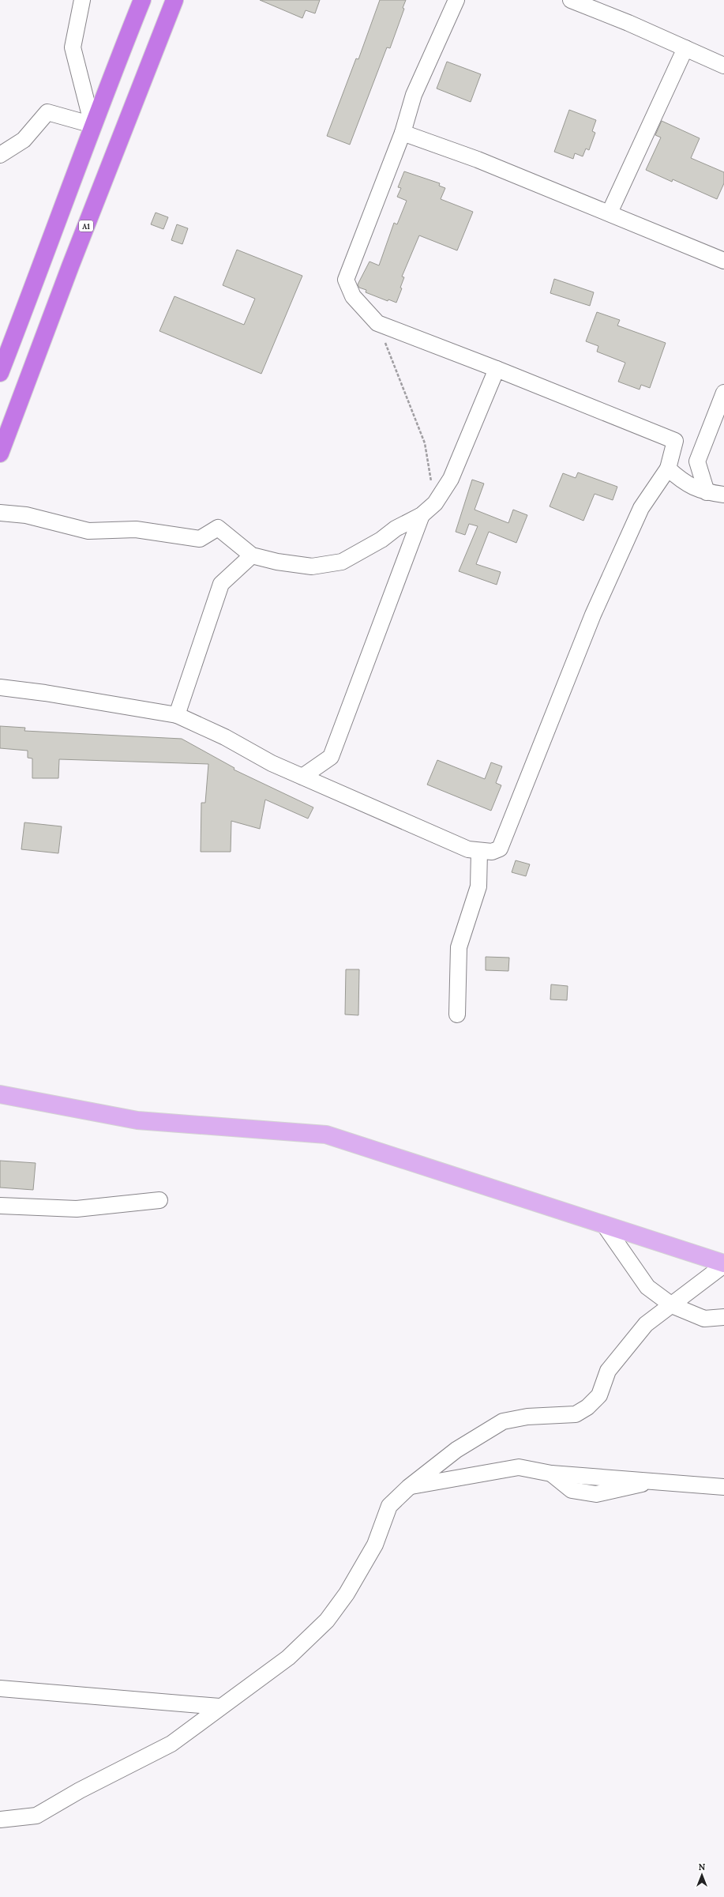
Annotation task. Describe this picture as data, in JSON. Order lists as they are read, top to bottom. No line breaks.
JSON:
{"streets":{"highway":["A1"]},"north":"top"}
